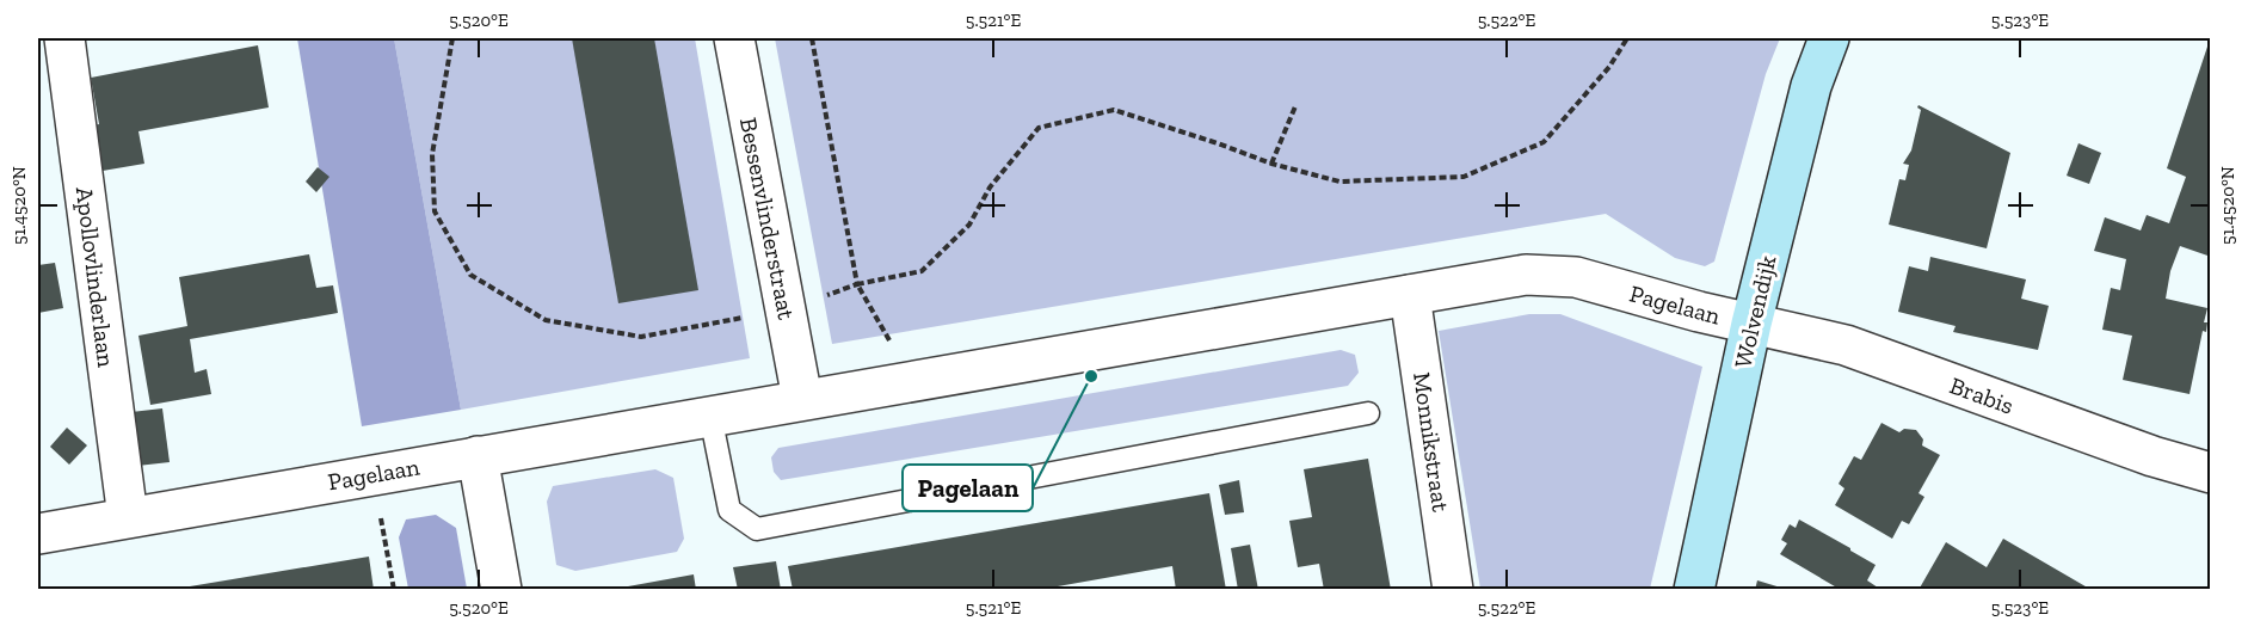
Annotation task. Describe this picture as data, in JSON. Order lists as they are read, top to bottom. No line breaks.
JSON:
{"streets":{"street":["Bessenvlinderstraat","Apollovlinderlaan","Pagelaan","Wolvendijk","Brabis","Monnikstraat"]},"crossings":[["Bessenvlinderstraat","Pagelaan"],["Apollovlinderlaan","Pagelaan"],["Pagelaan","Wolvendijk"],["Pagelaan","Brabis"],["Pagelaan","Monnikstraat"],["Wolvendijk","Brabis"]],"places":["Pagelaan"],"coordinates":["5.520°E","5.521°E","5.522°E","5.523°E","51.4520°N"]}
